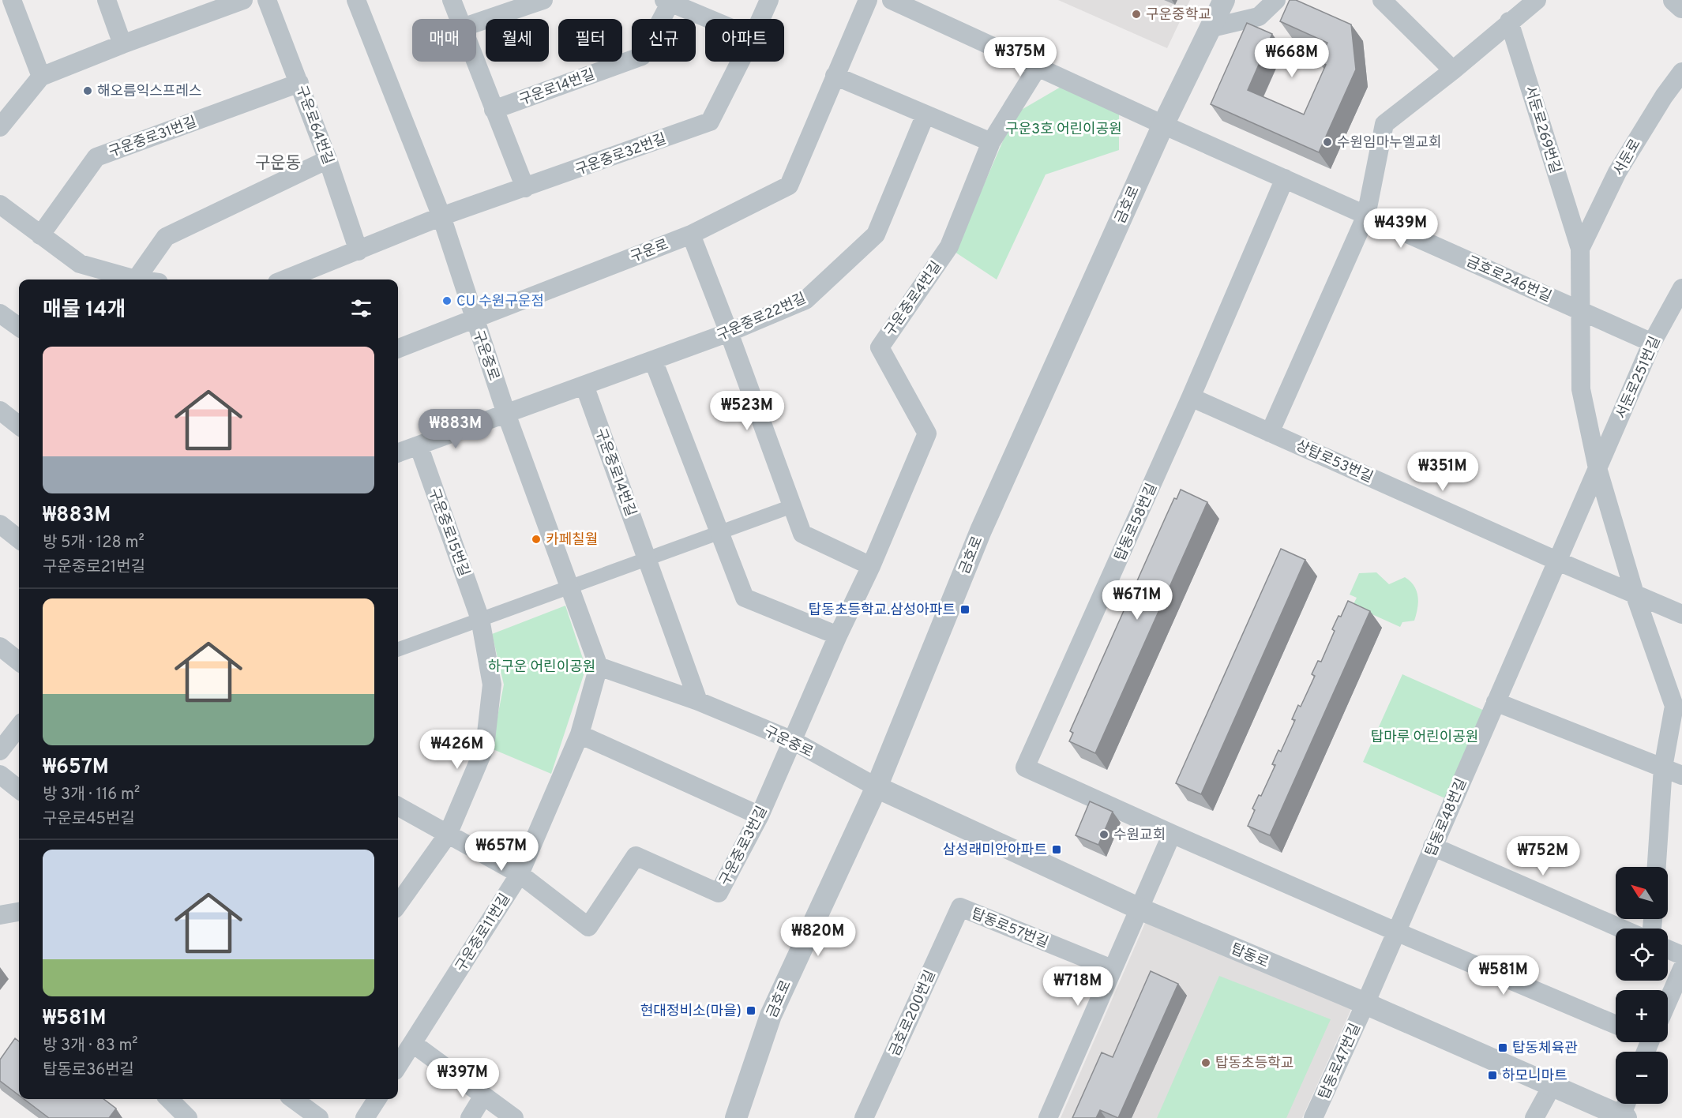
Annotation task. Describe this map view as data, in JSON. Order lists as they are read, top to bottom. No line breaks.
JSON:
{"streets":{"street":["구운로14번길","구운로64번길","서둔로269번길","구운중로31번길","구운중로32번길","서둔로","금호로","구운로","금호로246번길","구운중로4번길","구운중로22번길","구운중로","서둔로251번길","상탑로53번길","구운중로14번길","탑동로58번길","구운중로15번길","탑동로48번길","구운중로3번길","탑동로57번길","구운중로11번길","탑동로","금호로200번길","탑동로47번길"]},"crossings":[["구운로64번길","구운중로31번길"],["서둔로269번길","서둔로"],["서둔로269번길","금호로246번길"],["구운중로32번길","구운중로"],["금호로","금호로246번길"],["금호로","구운중로"],["금호로","탑동로"],["구운로","구운중로"],["금호로246번길","구운중로4번길"],["금호로246번길","서둔로251번길"],["금호로246번길","탑동로58번길"],["구운중로4번길","구운중로"],["구운중로4번길","구운중로3번길"],["구운중로22번길","구운중로"],["구운중로22번길","구운중로14번길"],["구운중로22번길","구운중로15번길"],["구운중로","구운중로3번길"],["구운중로","구운중로11번길"],["구운중로","탑동로"],["서둔로251번길","상탑로53번길"],["서둔로251번길","탑동로48번길"],["상탑로53번길","탑동로58번길"],["상탑로53번길","탑동로48번길"],["탑동로58번길","탑동로48번길"],["탑동로48번길","탑동로"],["탑동로48번길","탑동로47번길"],["구운중로3번길","구운중로11번길"],["탑동로57번길","금호로200번길"],["탑동로","탑동로47번길"]],"districts":["구운동"],"parks":["구운3호 어린이공원","하구운 어린이공원","탑마루 어린이공원"],"places":{"other":["구운중학교","해오름익스프레스","수원임마누엘교회","CU 수원구운점","카페칠월","수원교회","탑동초등학교"],"transit":["탑동초등학교.삼성아파트","삼성래미안아파트","현대정비소(마을)","탑동체육관","하모니마트"]},"north":"top left","page":{"chip":["매매","월세","필터","신규","아파트"],"price":["₩375M","₩668M","₩439M","₩523M","₩883M","₩351M","₩671M","₩426M","₩657M","₩752M","₩820M","₩581M","₩718M","₩397M"],"heading":"매물 14개","list":[{"name":"₩883M","note":"방 5개 · 128 m² · 구운중로21번길"},{"name":"₩657M","note":"방 3개 · 116 m² · 구운로45번길"},{"name":"₩581M","note":"방 3개 · 83 m² · 탑동로36번길"}],"map_buttons":["+","−"]}}
